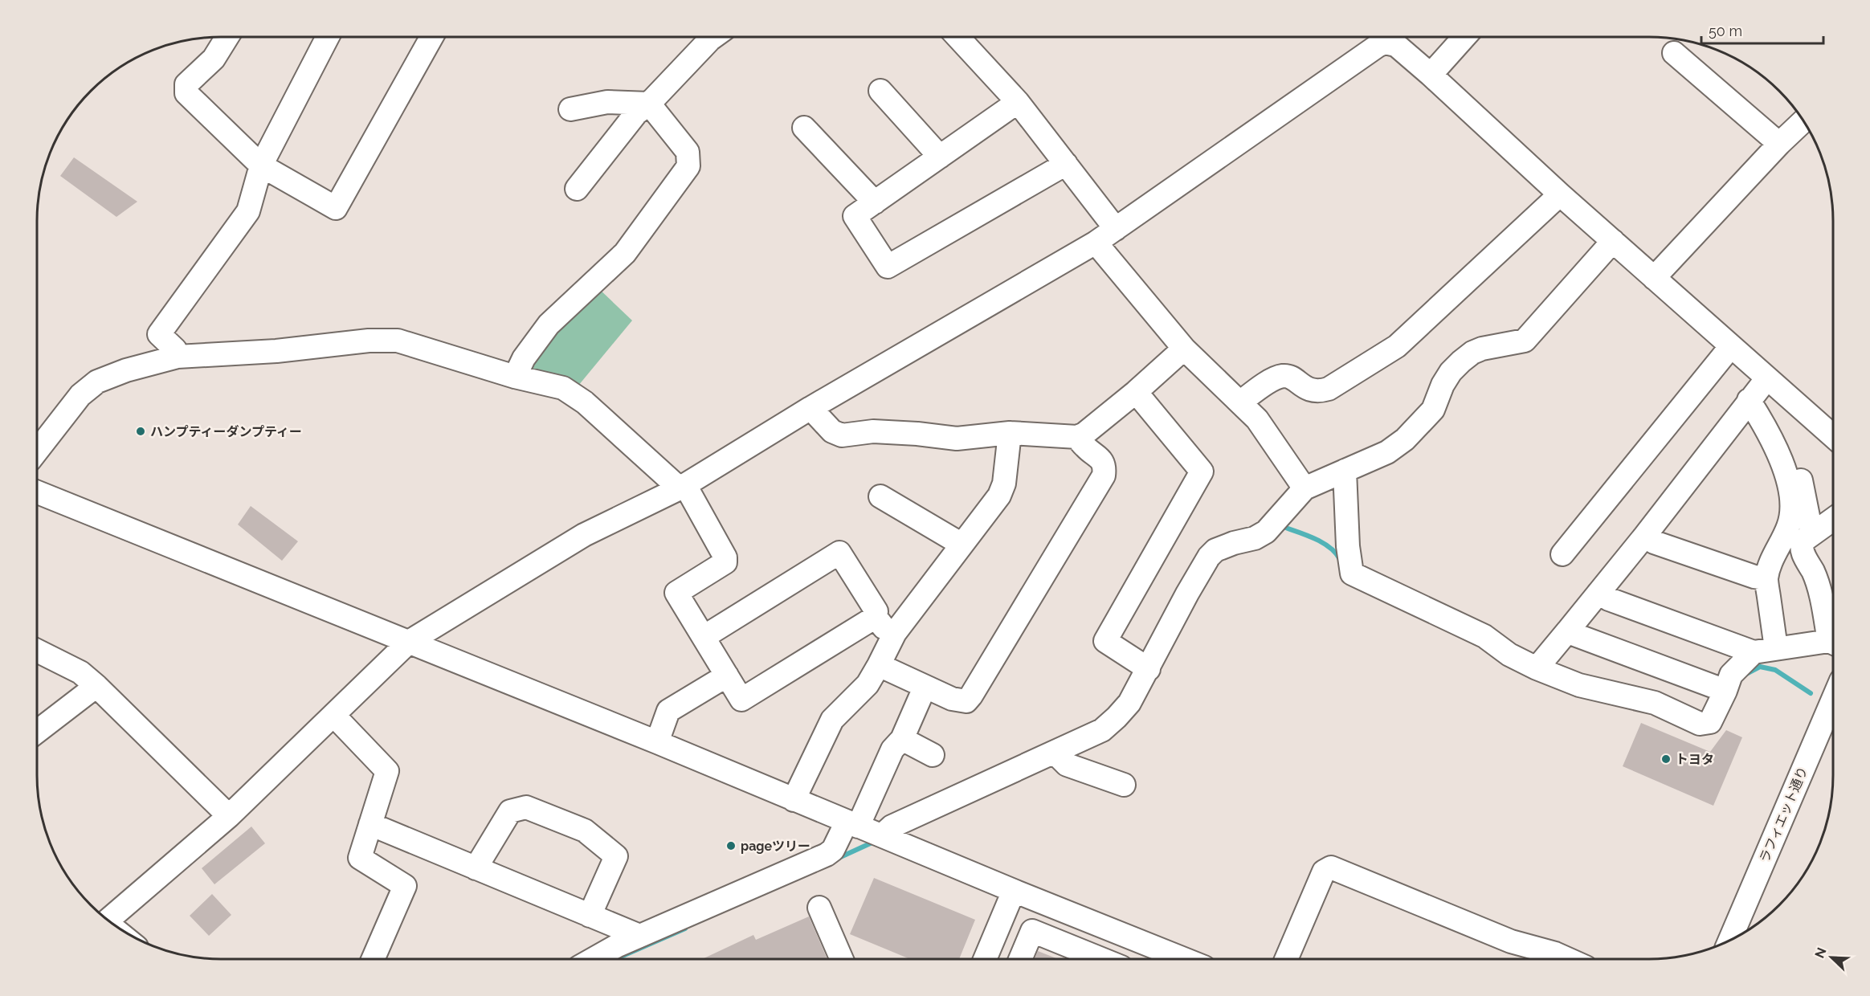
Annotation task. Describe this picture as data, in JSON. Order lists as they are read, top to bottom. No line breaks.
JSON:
{"streets":{"street":["ラフィエット通り"]},"places":["ハンプティーダンプティー","トヨタ","pageツリー"],"scale_bar":"50 m","north":"top left"}
